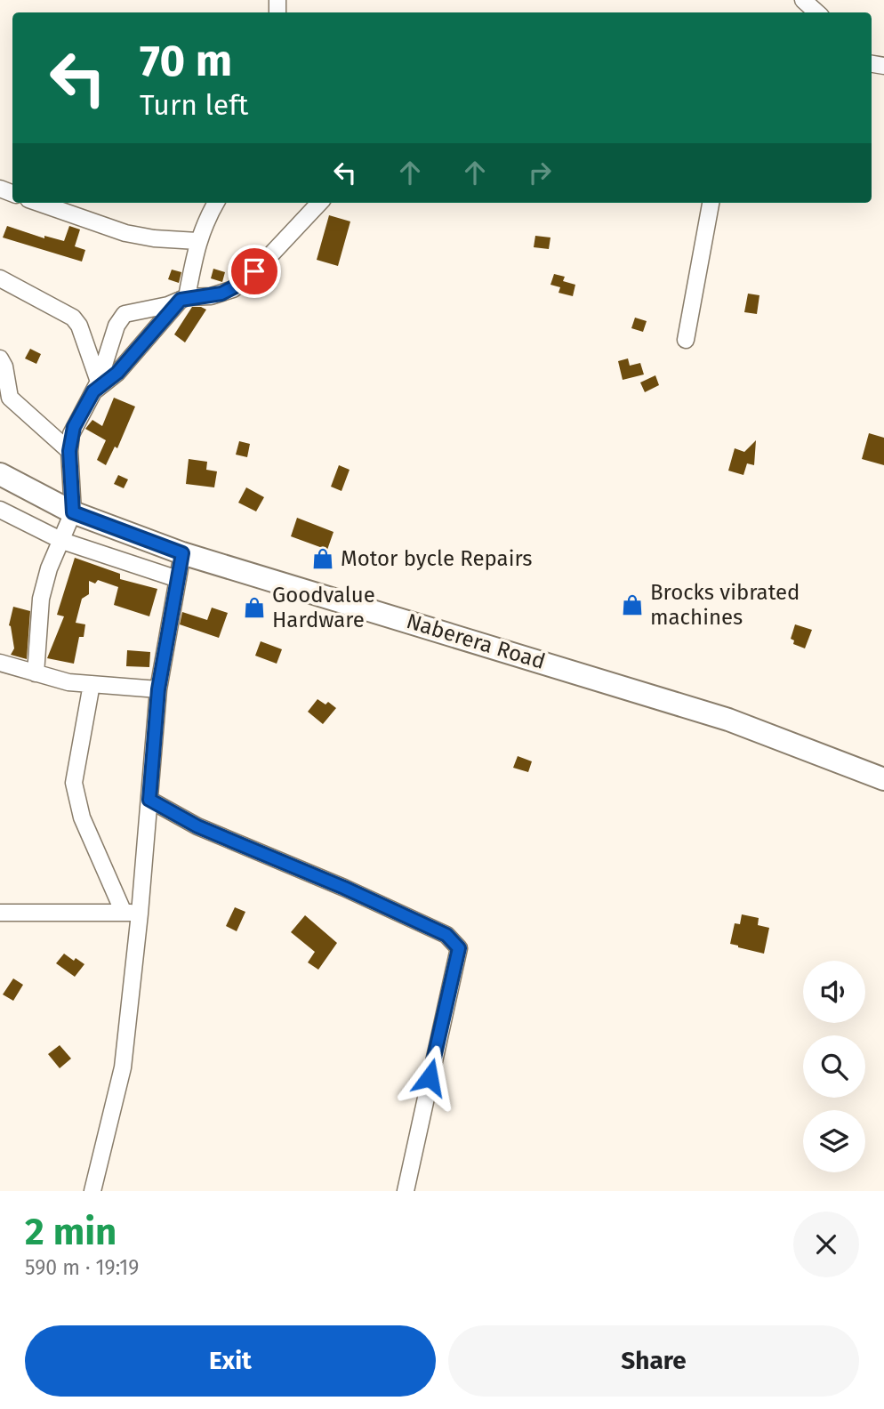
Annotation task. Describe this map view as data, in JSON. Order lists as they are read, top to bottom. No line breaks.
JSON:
{"streets":{"street":["Naberera Road"]},"places":{"shop":["Motor bycle Repairs","Brocks vibrated machines","Goodvalue Hardware"]},"page":{"turn":["70 m","Turn left"],"heading":["2 min","590 m · 19:19"],"buttons":["Exit","Share"]}}
